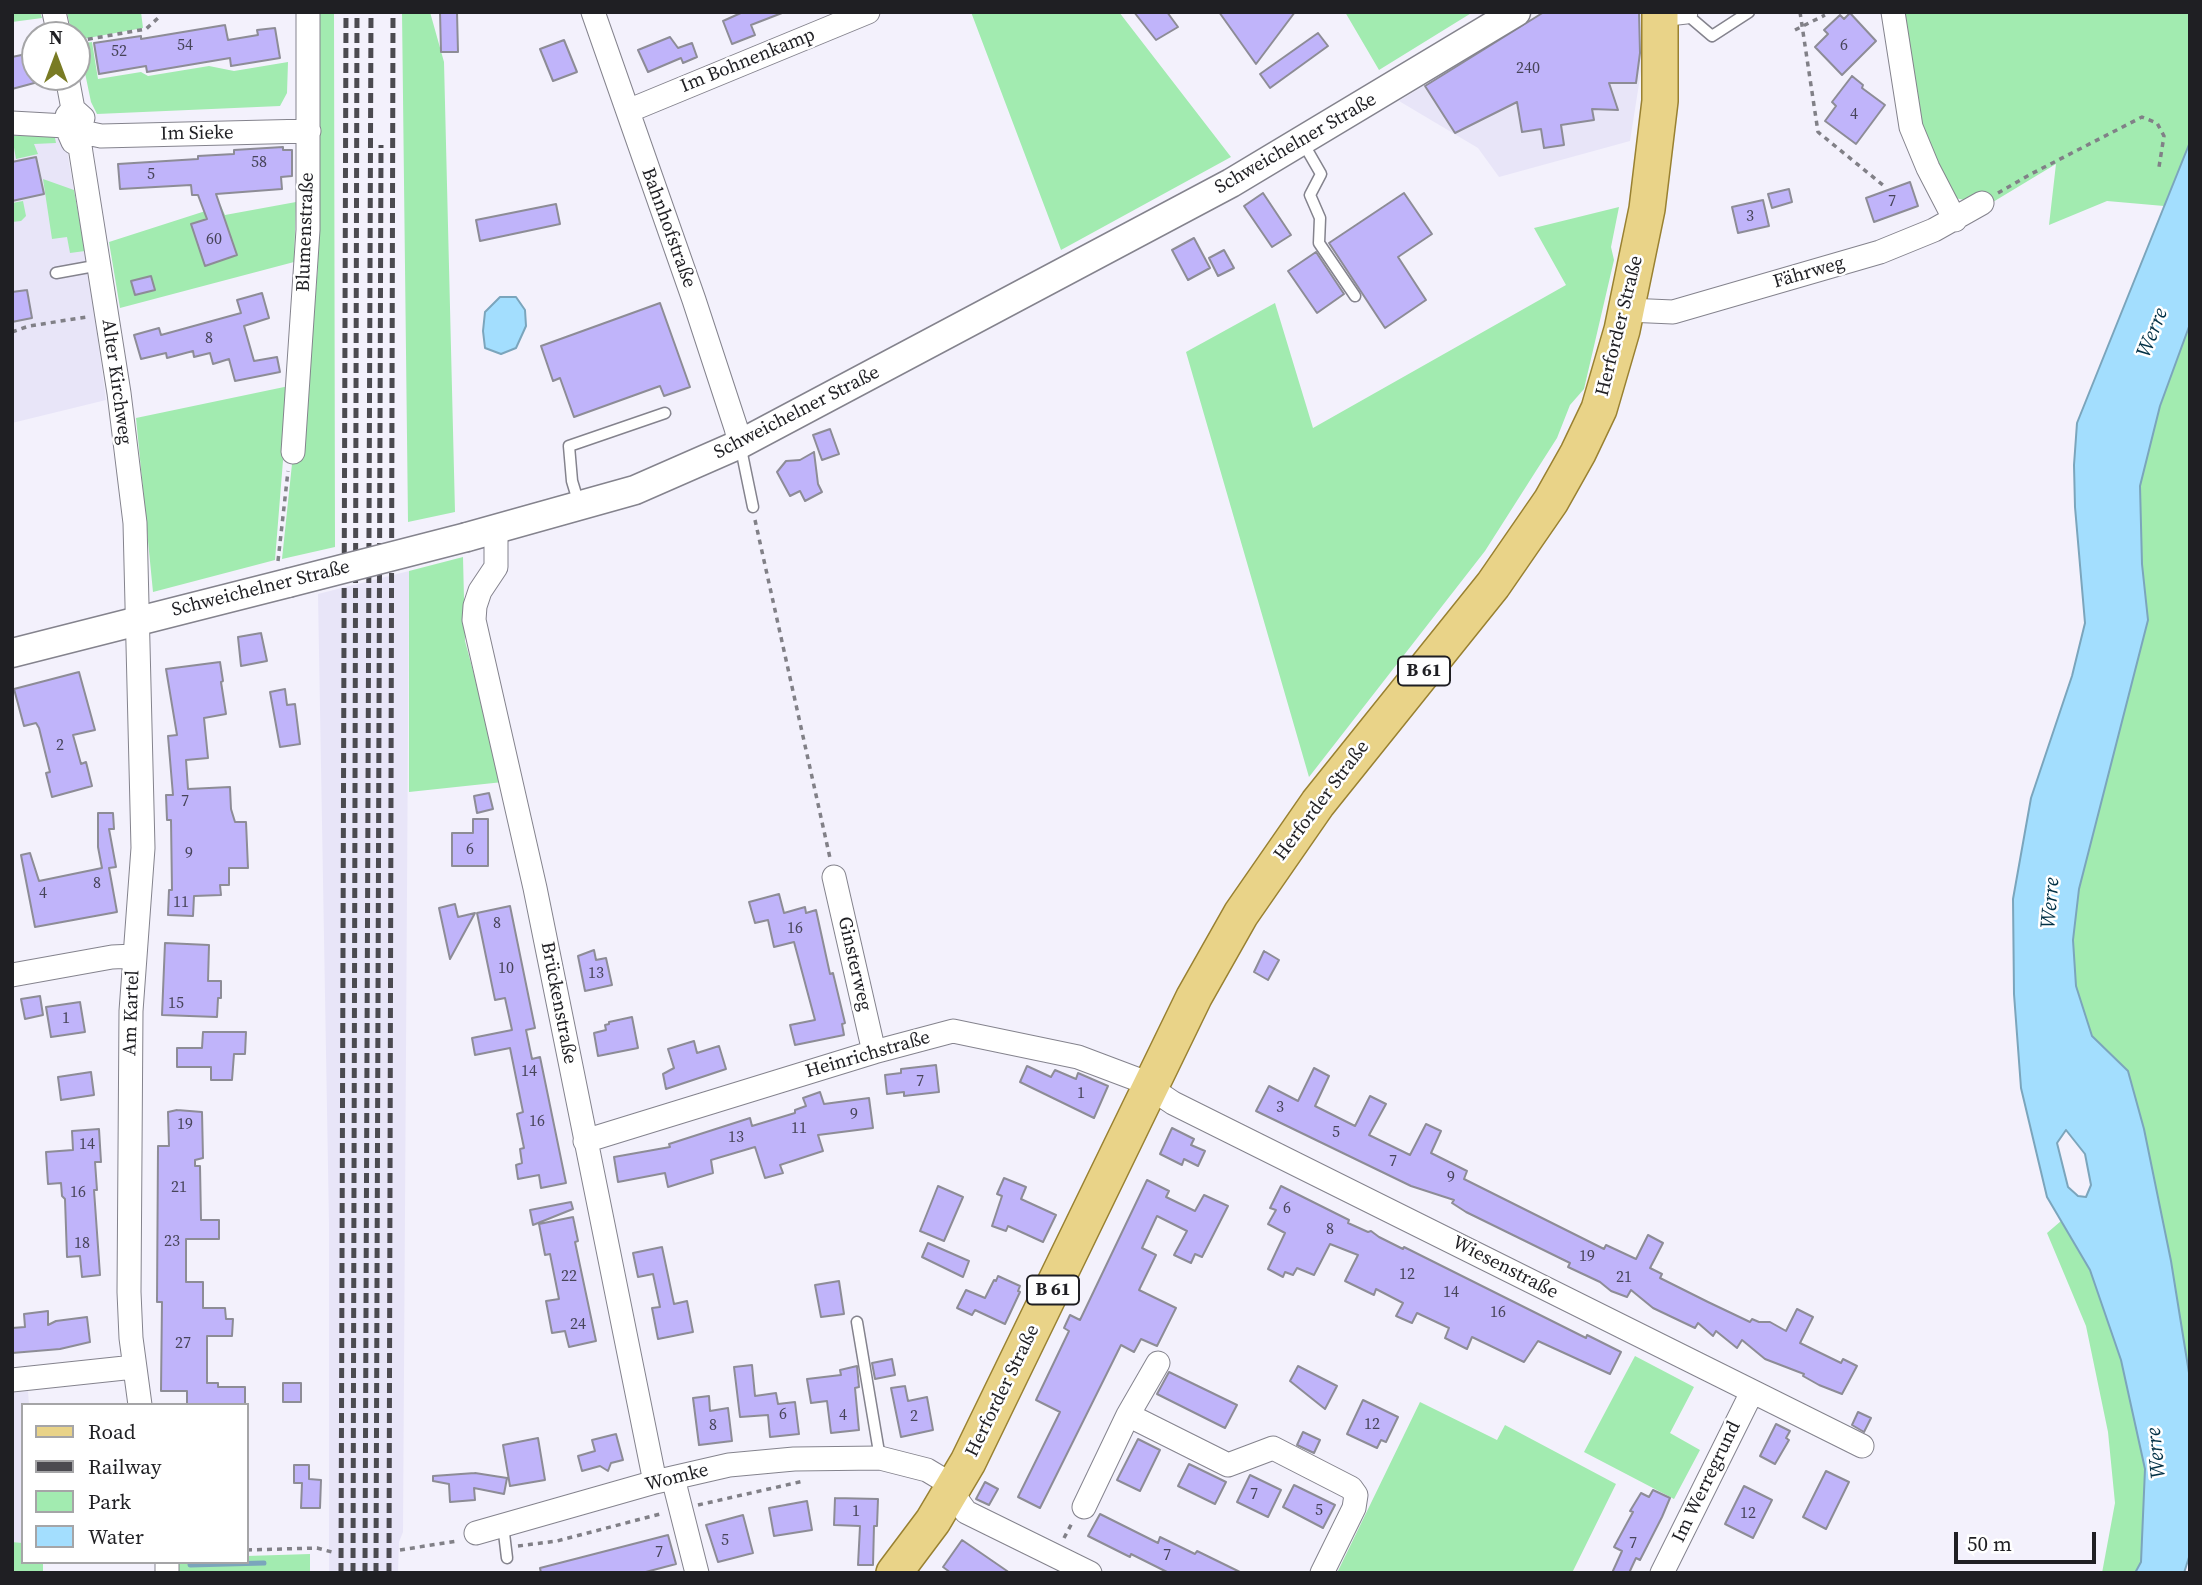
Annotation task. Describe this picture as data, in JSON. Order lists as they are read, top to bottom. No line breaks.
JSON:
{"streets":{"main road":["Herforder Straße","B 61"],"street":["Im Bohnenkamp","Im Sieke","Schweichelner Straße","Bahnhofstraße","Blumenstraße","Fährweg","Alter Kirchweg","Ginsterweg","Brückenstraße","Am Kartel","Heinrichstraße","Wiesenstraße","Womke","Im Werregrund"]},"crossings":[["Im Bohnenkamp","Bahnhofstraße"],["Im Sieke","Blumenstraße"],["Im Sieke","Alter Kirchweg"],["Schweichelner Straße","Bahnhofstraße"],["Schweichelner Straße","Alter Kirchweg"],["Schweichelner Straße","Brückenstraße"],["Schweichelner Straße","Am Kartel"],["Fährweg","Herforder Straße"],["Herforder Straße","Heinrichstraße"],["Herforder Straße","Wiesenstraße"],["Herforder Straße","Womke"],["Alter Kirchweg","Am Kartel"],["Ginsterweg","Heinrichstraße"],["Brückenstraße","Heinrichstraße"],["Brückenstraße","Womke"],["Heinrichstraße","Wiesenstraße"],["Wiesenstraße","Im Werregrund"]],"water":["Werre"],"house_numbers":["54","6","52","240","4","58","5","7","3","60","8","2","7","6","9","8","4","11","8","16","10","13","15","1","14","7","1","3","9","16","19","11","5","13","14","7","9","21","16","6","8","23","18","19","12","22","21","14","16","24","27","6","4","2","12","8","7","5","1","12","5","7","7","7"],"legend":["Road","Railway","Park","Water"],"scale_bar":"50 m","north":"top"}
